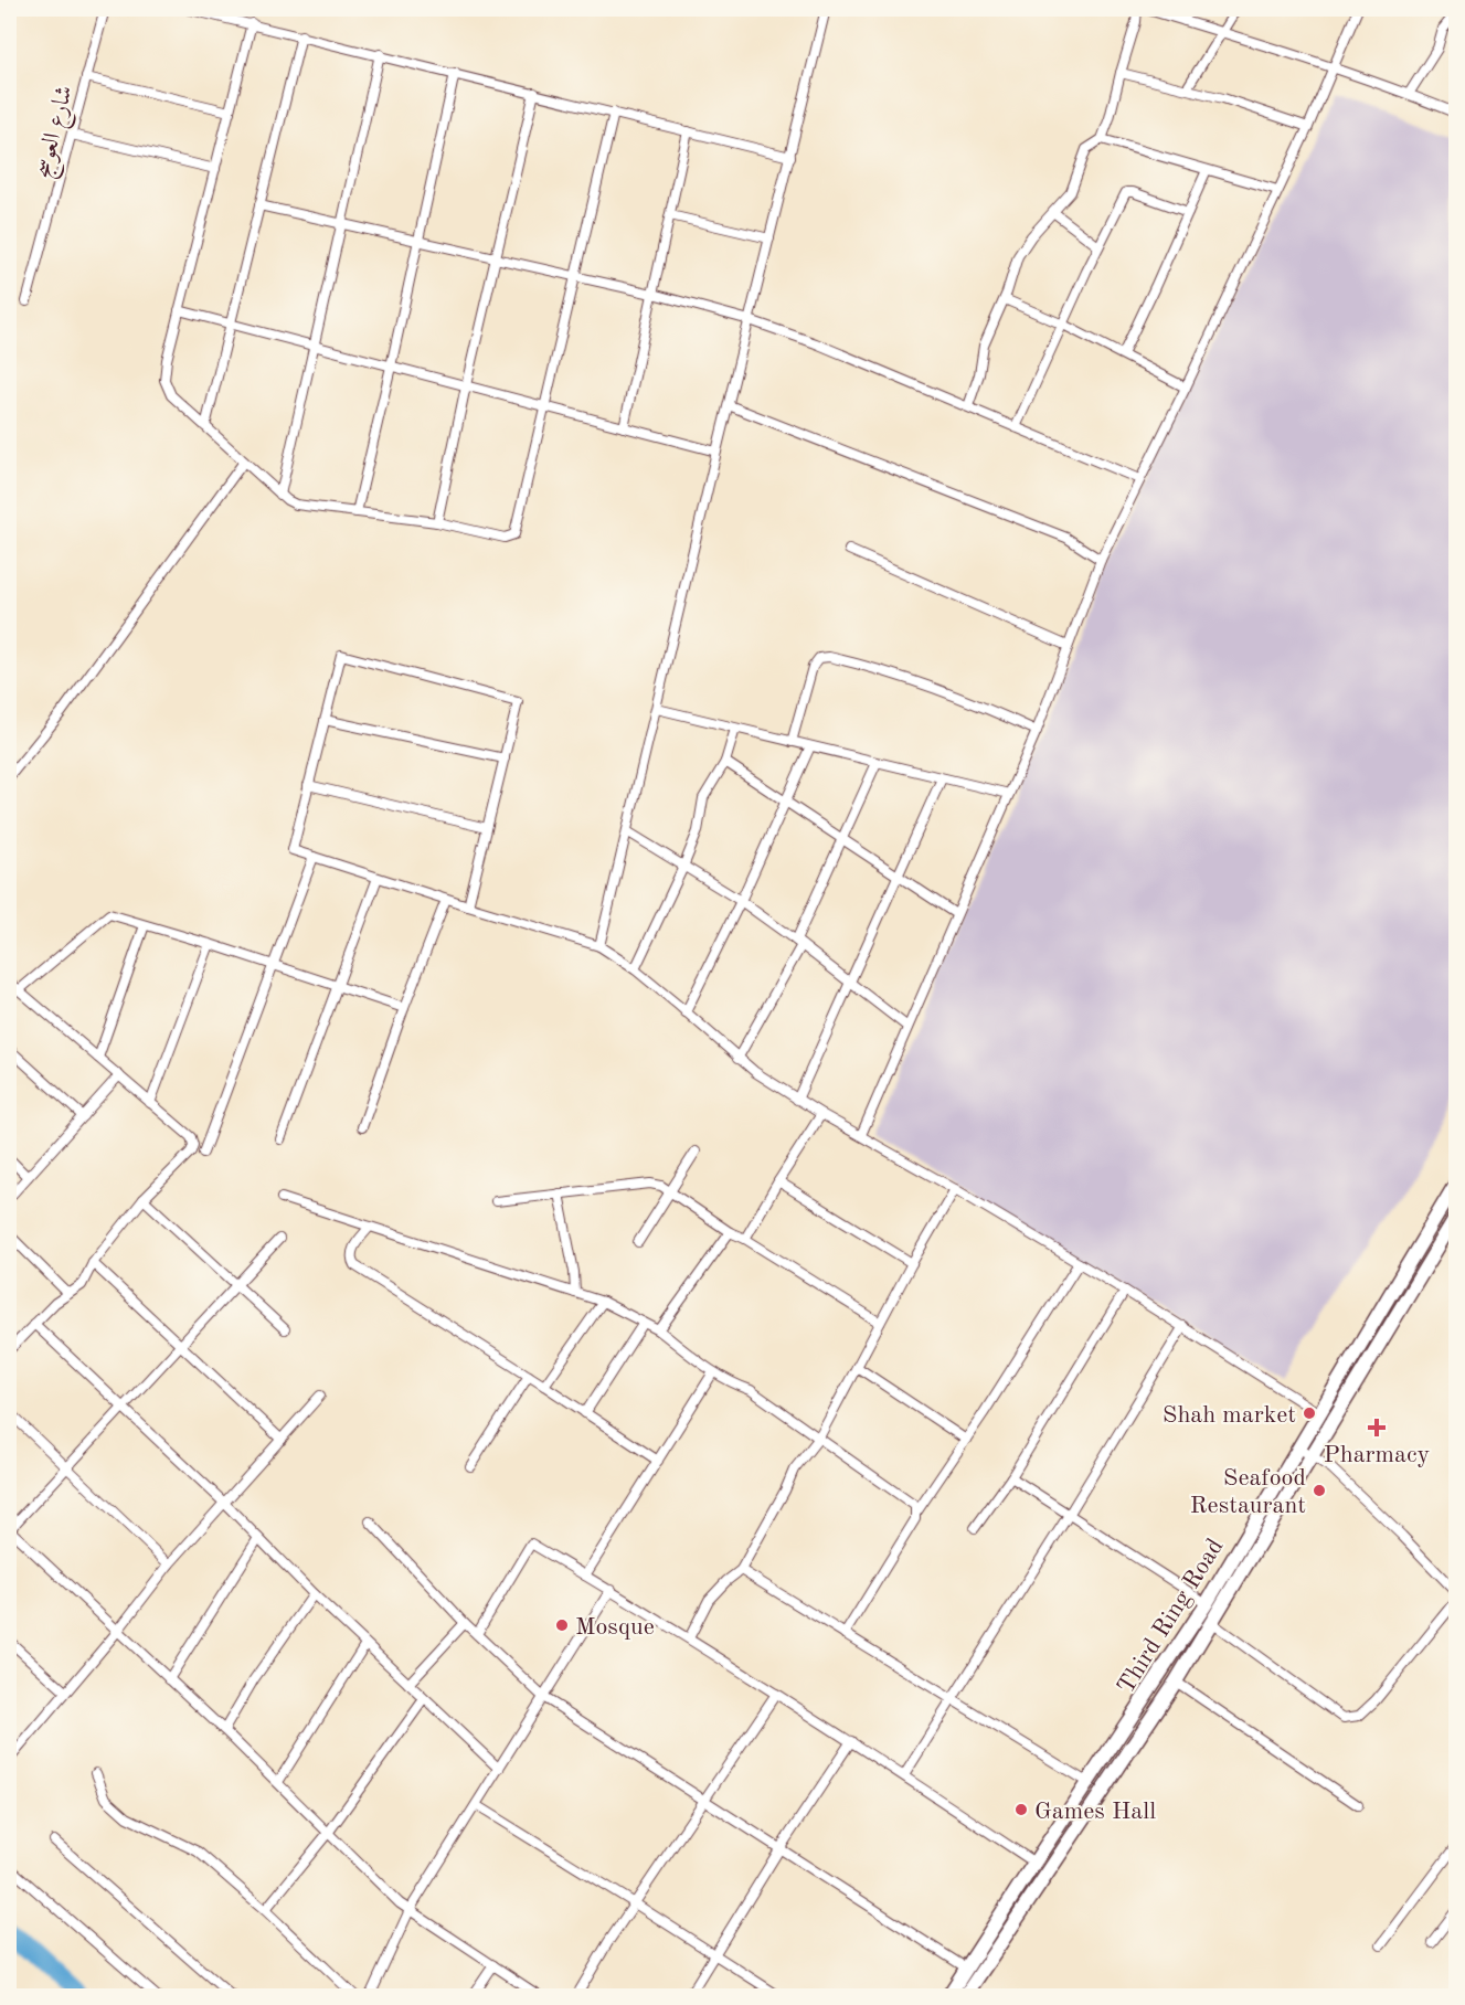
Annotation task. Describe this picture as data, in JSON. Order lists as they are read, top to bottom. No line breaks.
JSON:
{"streets":{"main road":["Third Ring Road"],"street":["شارع العوسج"]},"places":{"other":["Shah market","Seafood Restaurant","Mosque","Games Hall"],"health":["Pharmacy"]}}
